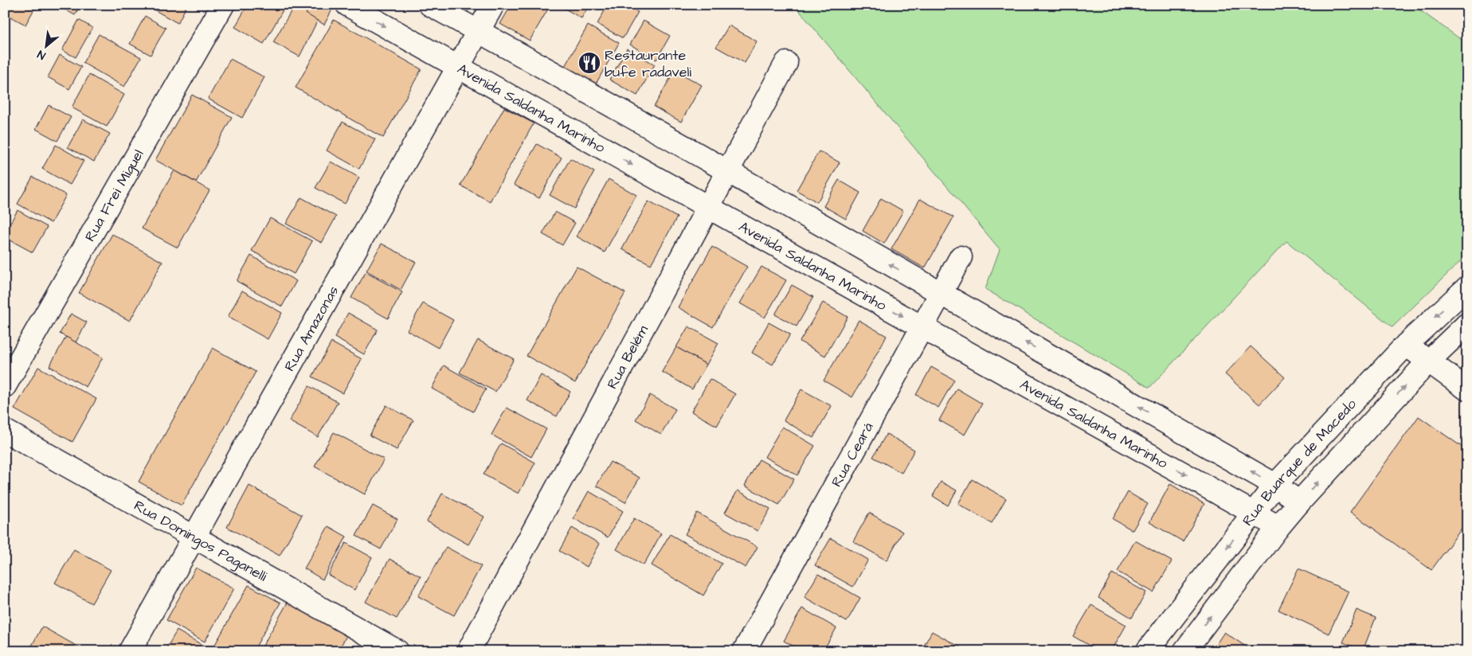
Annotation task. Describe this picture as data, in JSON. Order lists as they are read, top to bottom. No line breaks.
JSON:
{"streets":{"street":["Avenida Saldanha Marinho","Rua Frei Miguel","Rua Amazonas","Rua Belém","Rua Ceará","Rua Buarque de Macedo","Rua Domingos Paganelli"]},"crossings":[["Avenida Saldanha Marinho","Rua Amazonas"],["Avenida Saldanha Marinho","Rua Belém"],["Avenida Saldanha Marinho","Rua Ceará"],["Avenida Saldanha Marinho","Rua Buarque de Macedo"],["Rua Amazonas","Rua Domingos Paganelli"]],"places":{"restaurant":["Restaurante bufe radaveli"]},"north":"bottom left"}
